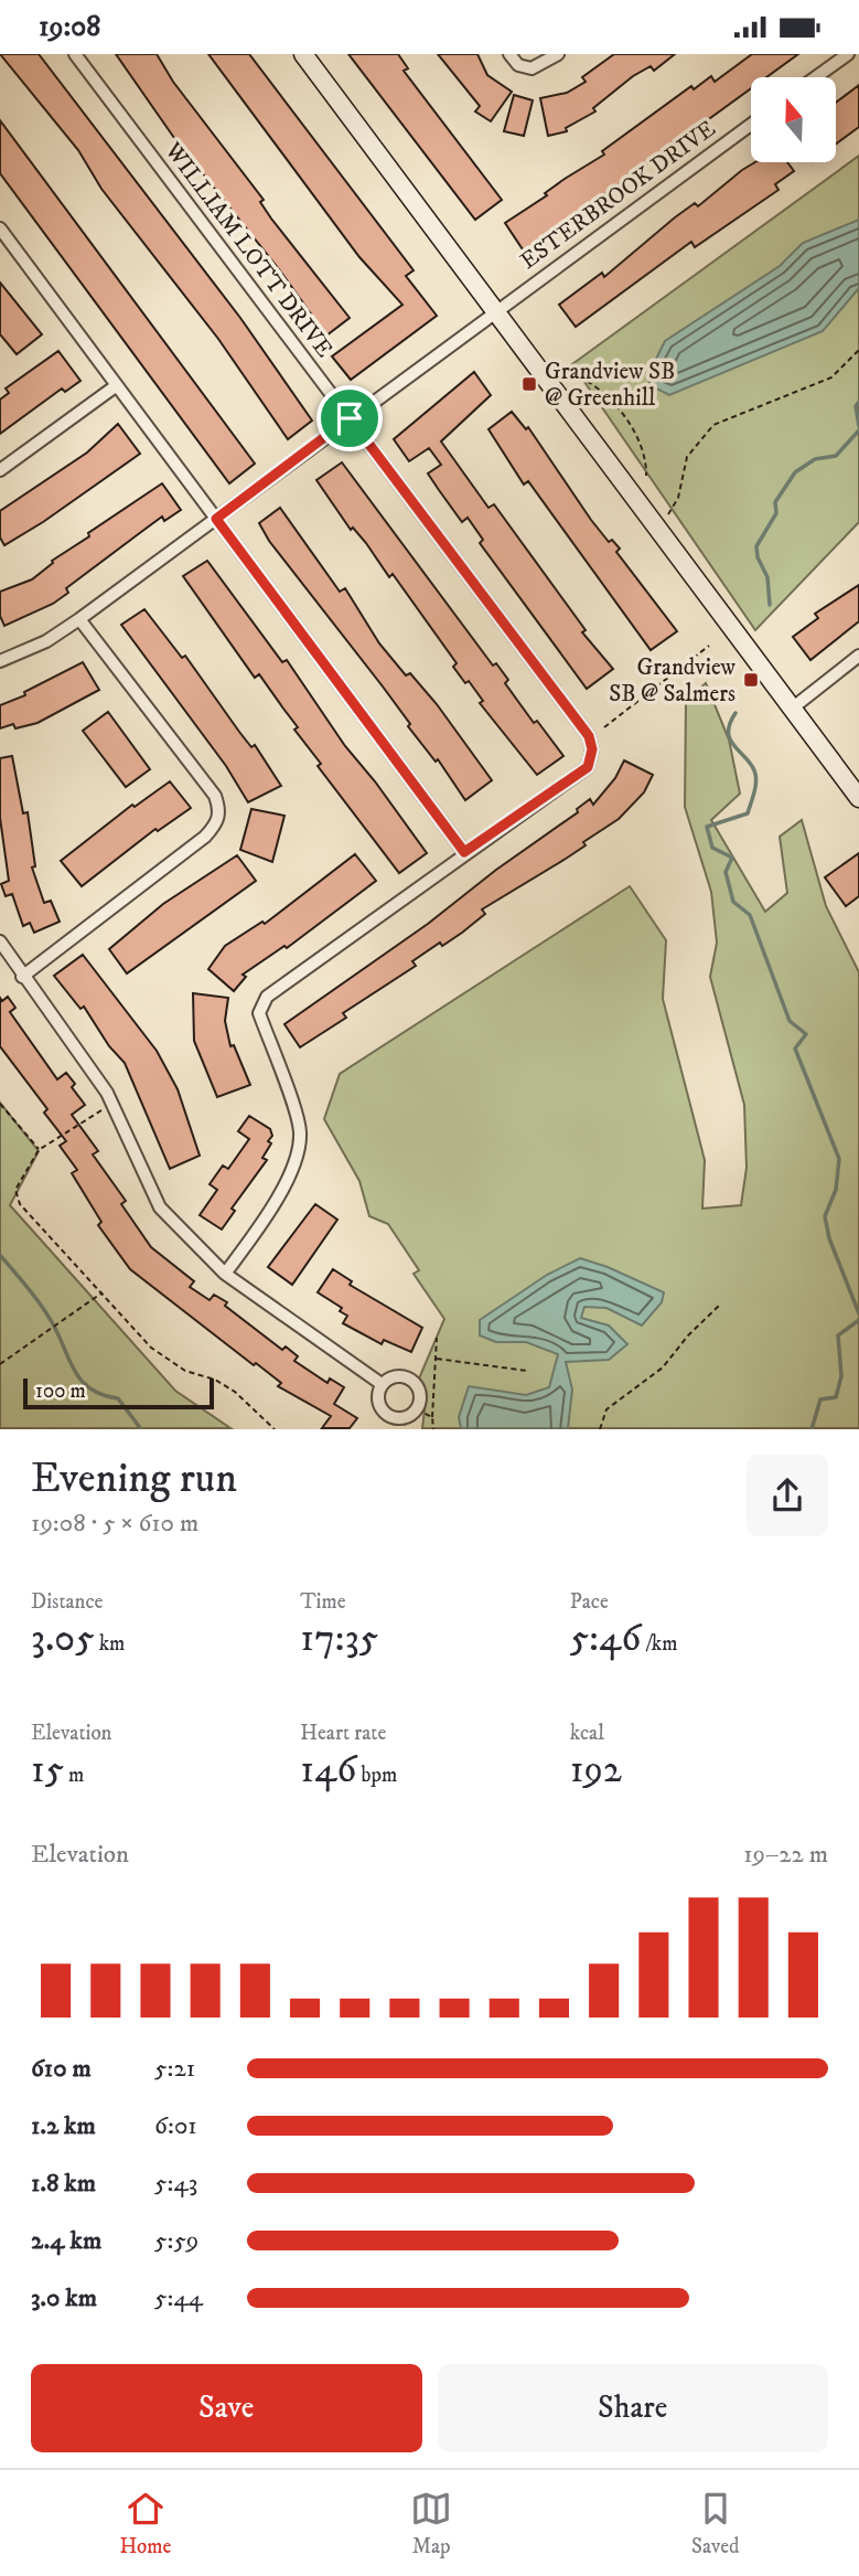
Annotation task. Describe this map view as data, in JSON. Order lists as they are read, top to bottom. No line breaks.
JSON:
{"streets":{"street":["ESTERBROOK DRIVE","WILLIAM LOTT DRIVE"]},"crossings":[["ESTERBROOK DRIVE","WILLIAM LOTT DRIVE"]],"places":{"transit":["Grandview SB @ Greenhill","Grandview SB @ Salmers"]},"scale_bar":"100 m","north":"top","page":{"status":"19:08","scale":"100 m","heading":["Evening run","19:08 · 5 × 610 m"],"stats":[["Distance","3.05 km"],["Time","17:35"],["Pace","5:46 /km"],["Elevation","15 m"],["Heart rate","146 bpm"],["kcal","192"]],"chart":["Elevation","19–22 m"],"list":[{"name":"610 m","note":"5:21"},{"name":"1.2 km","note":"6:01"},{"name":"1.8 km","note":"5:43"},{"name":"2.4 km","note":"5:59"},{"name":"3.0 km","note":"5:44"}],"buttons":["Save","Share"],"tabs":["Home","Map","Saved"]}}
